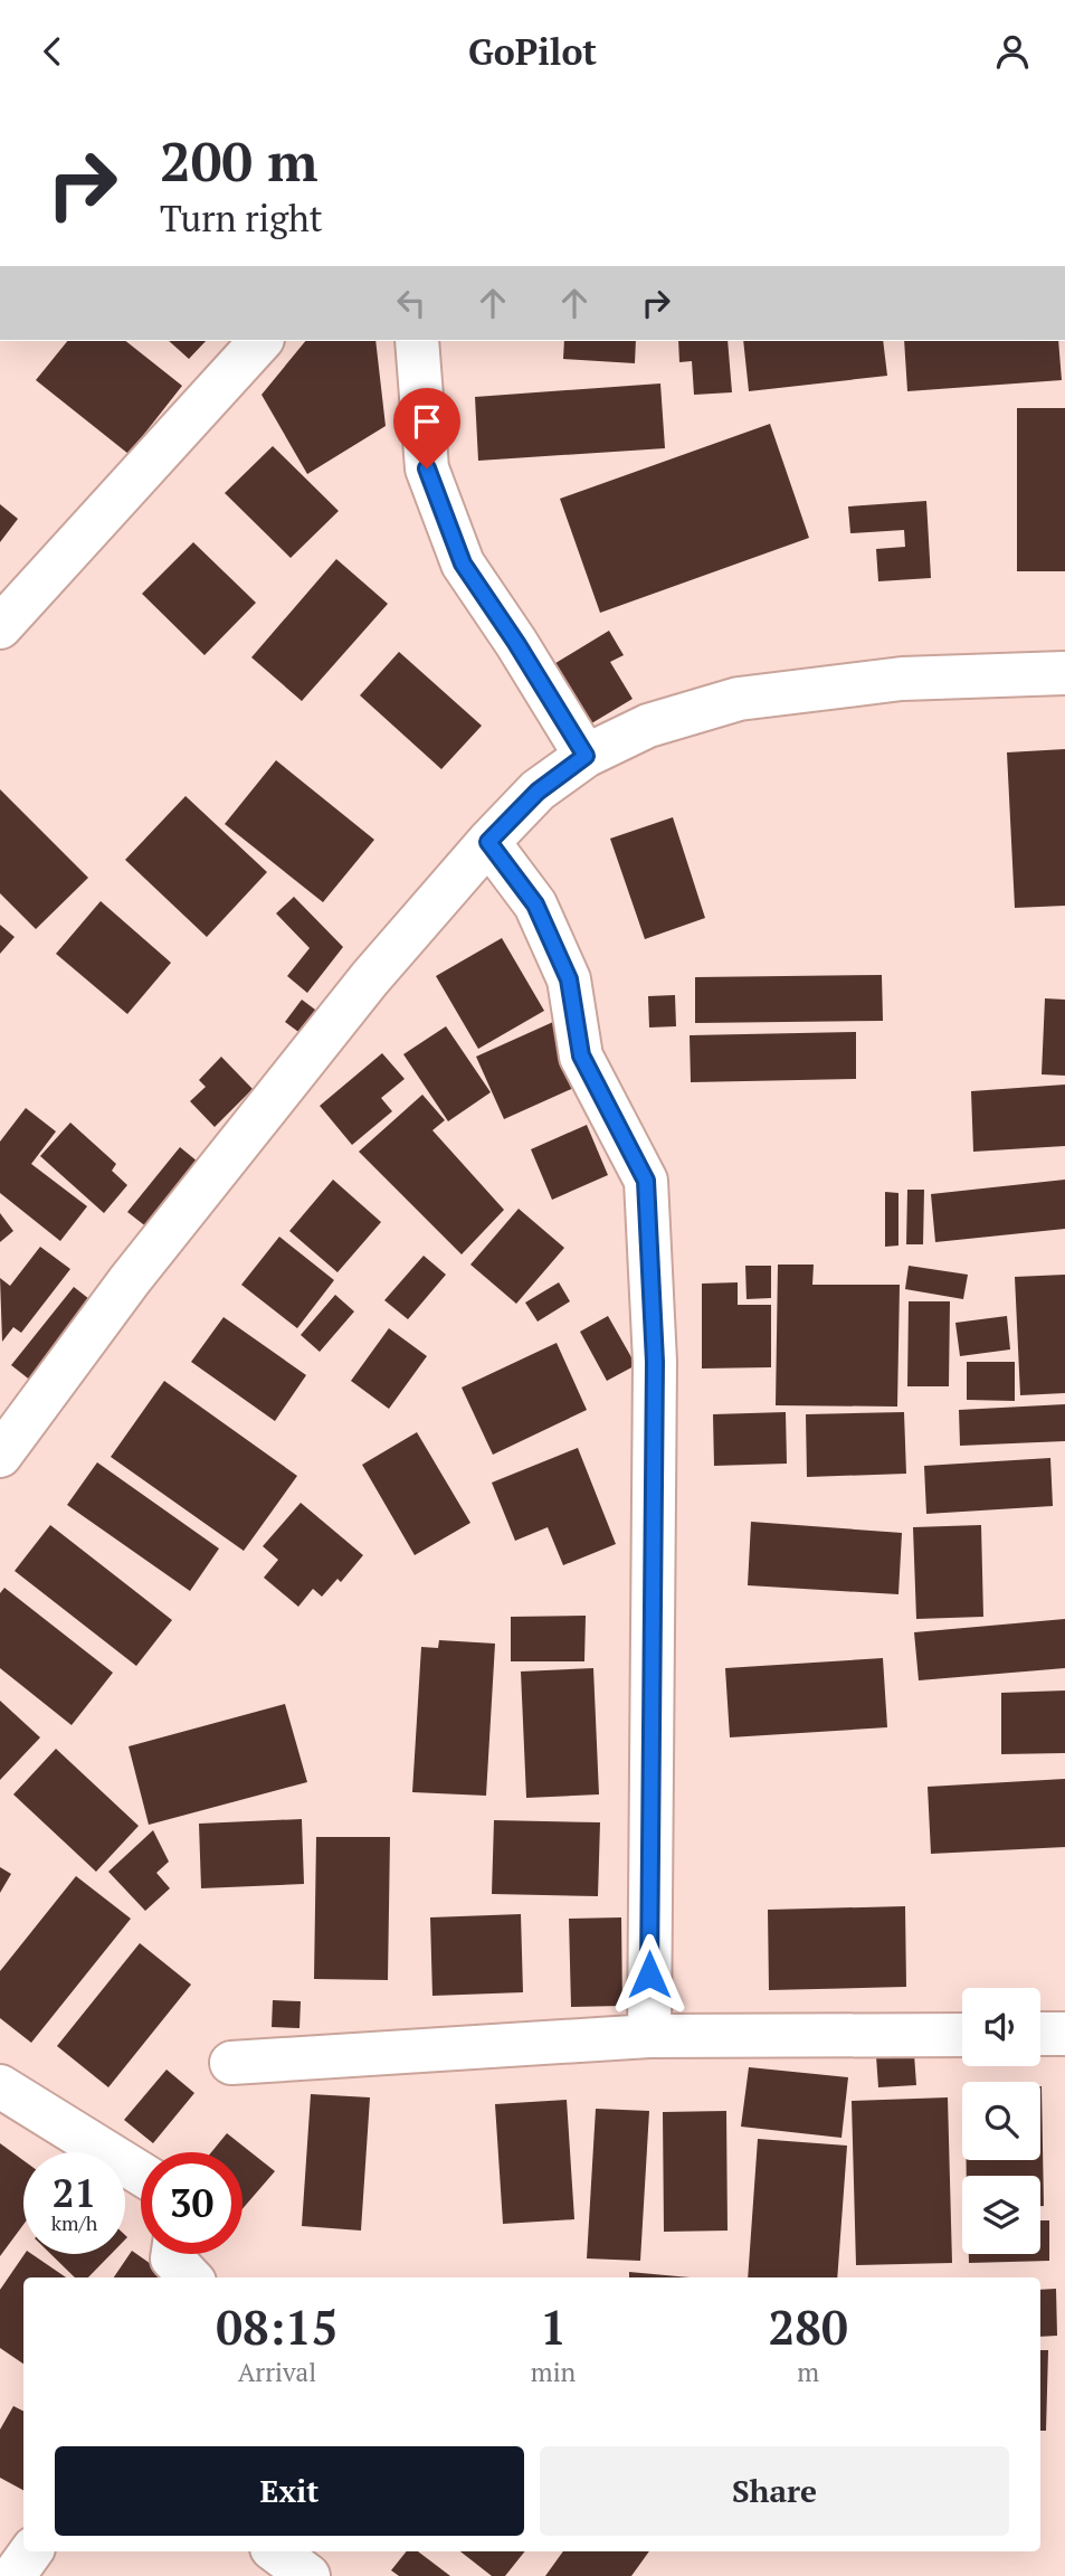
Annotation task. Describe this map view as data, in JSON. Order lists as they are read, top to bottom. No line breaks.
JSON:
{"page":{"header":"GoPilot","turn":["200 m","Turn right"],"speed":"21 km/h","limit":"30","eta":["08:15","Arrival","1","min","280","m"],"buttons":["Exit","Share"]}}
